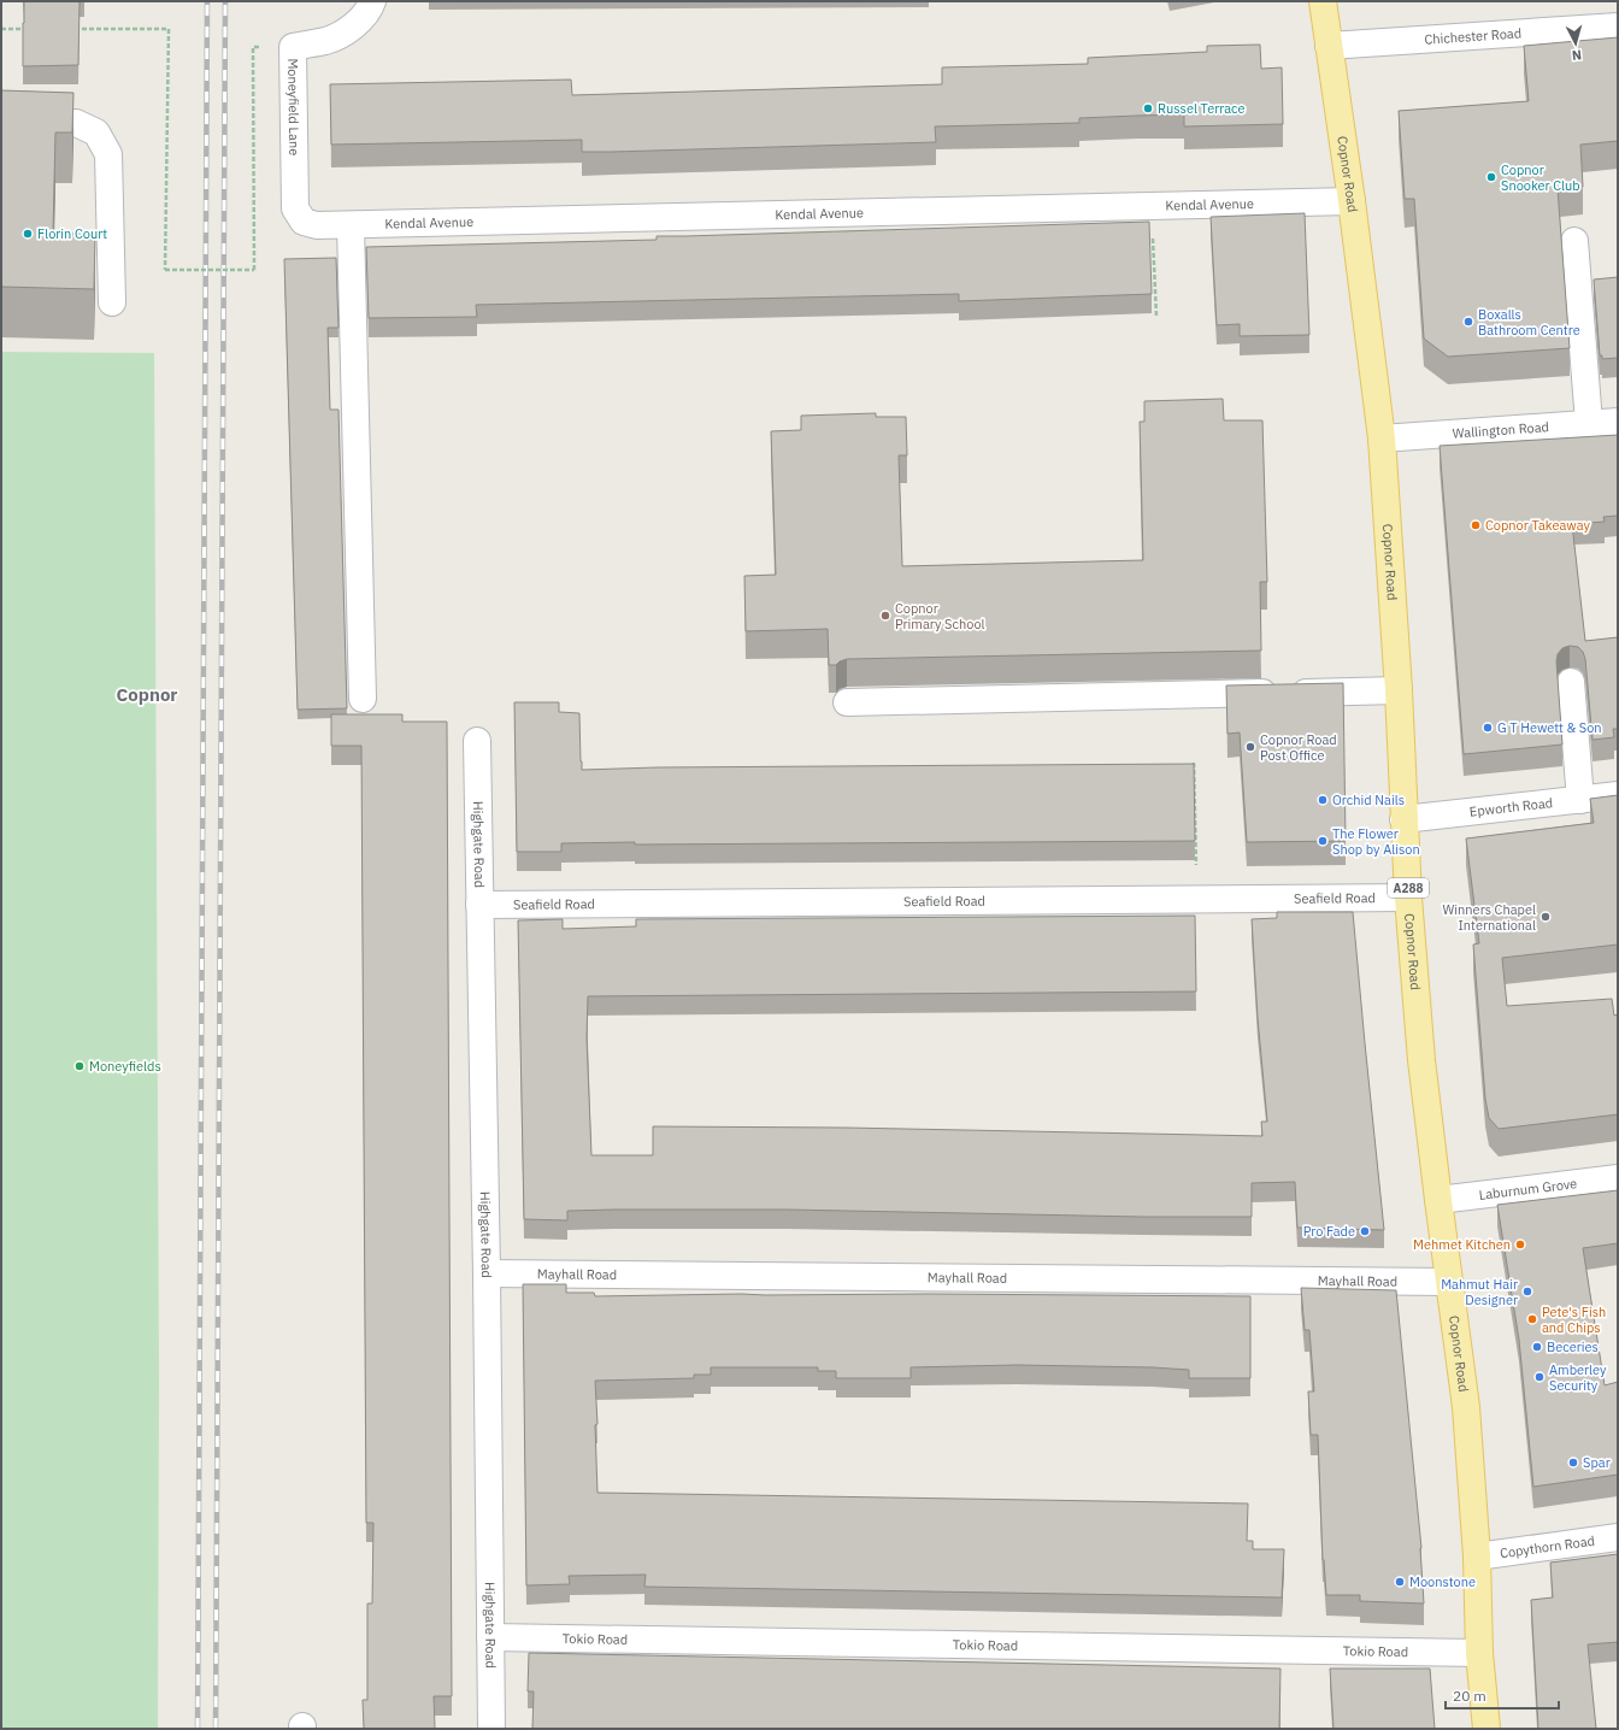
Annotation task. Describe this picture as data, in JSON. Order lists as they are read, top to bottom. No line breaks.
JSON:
{"streets":{"main road":["Copnor Road","A288"],"street":["Chichester Road","Moneyfield Lane","Kendal Avenue","Wallington Road","Epworth Road","Highgate Road","Seafield Road","Laburnum Grove","Mayhall Road","Copythorn Road","Tokio Road"]},"crossings":[["Chichester Road","Copnor Road"],["Moneyfield Lane","Kendal Avenue"],["Copnor Road","Kendal Avenue"],["Copnor Road","Wallington Road"],["Copnor Road","Epworth Road"],["Copnor Road","Seafield Road"],["Copnor Road","Laburnum Grove"],["Copnor Road","Mayhall Road"],["Copnor Road","Copythorn Road"],["Copnor Road","Tokio Road"],["Highgate Road","Seafield Road"],["Highgate Road","Mayhall Road"],["Highgate Road","Tokio Road"]],"districts":["Copnor"],"places":["Russel Terrace","Copnor Snooker Club","Florin Court","Boxalls Bathroom Centre","Copnor Takeaway","Copnor Primary School","G T Hewett & Son","Copnor Road Post Office","Orchid Nails","The Flower Shop by Alison","Winners Chapel International","Moneyfields","Pro Fade","Mehmet Kitchen","Mahmut Hair Designer","Pete's Fish and Chips","Beceries","Amberley Security","Spar","Moonstone"],"scale_bar":"20 m","north":"bottom"}
